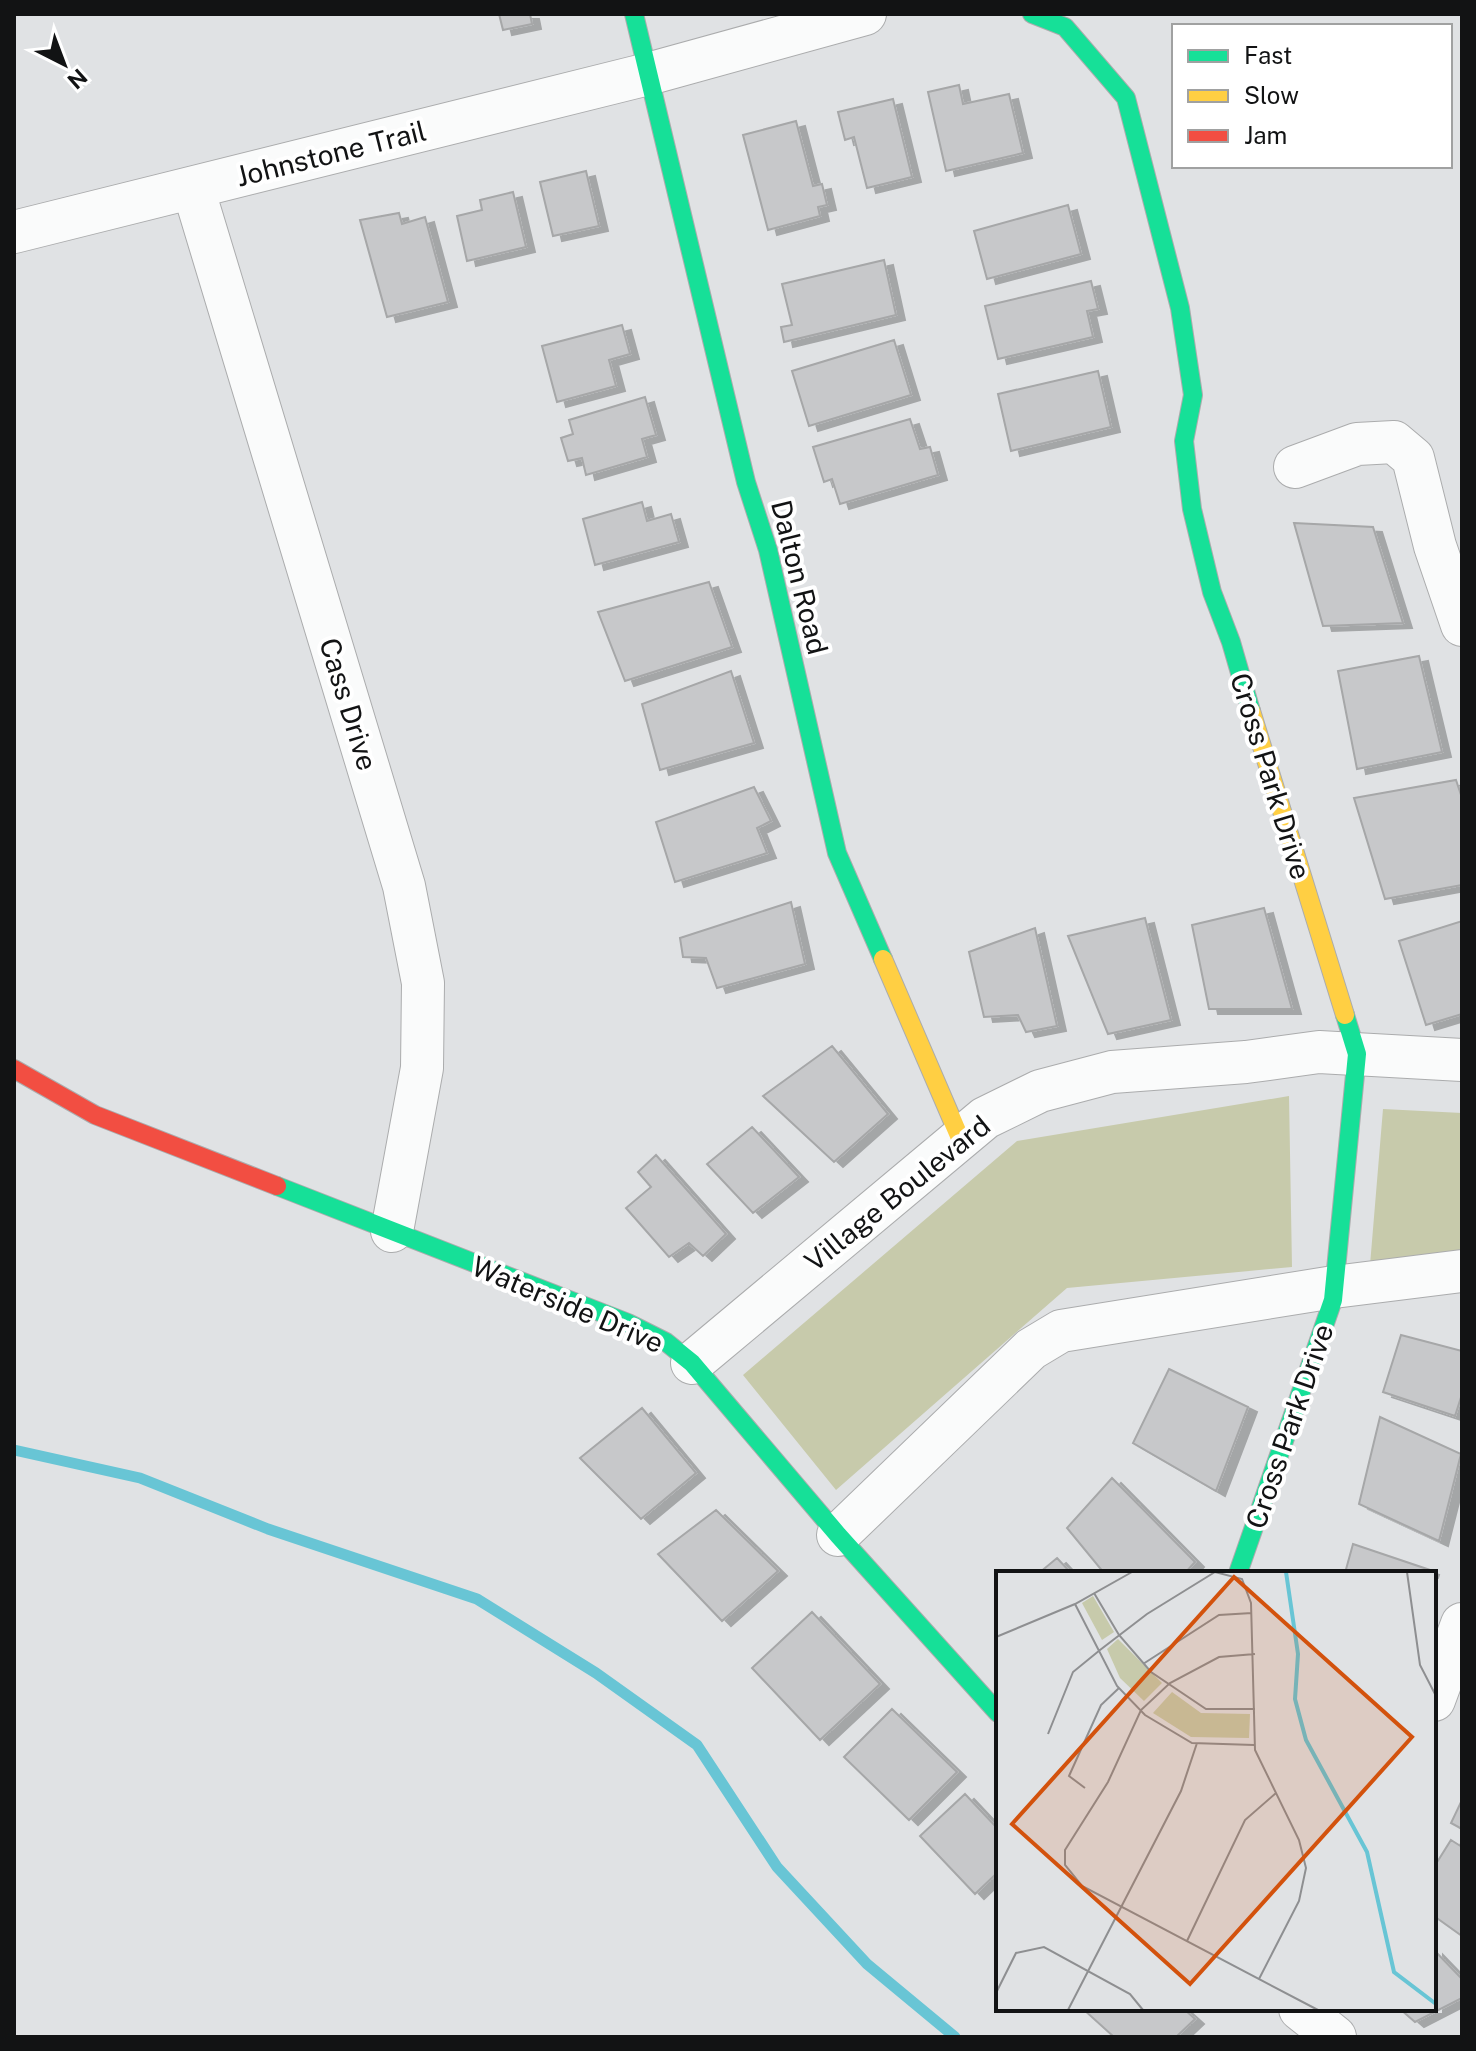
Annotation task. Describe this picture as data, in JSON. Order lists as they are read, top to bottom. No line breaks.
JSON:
{"streets":{"street":["Johnstone Trail","Dalton Road","Cass Drive","Cross Park Drive","Village Boulevard","Waterside Drive"]},"crossings":[["Johnstone Trail","Dalton Road"],["Johnstone Trail","Cass Drive"],["Dalton Road","Village Boulevard"],["Cass Drive","Waterside Drive"],["Cross Park Drive","Village Boulevard"],["Village Boulevard","Waterside Drive"]],"legend":["Fast","Slow","Jam"],"north":"bottom right"}
